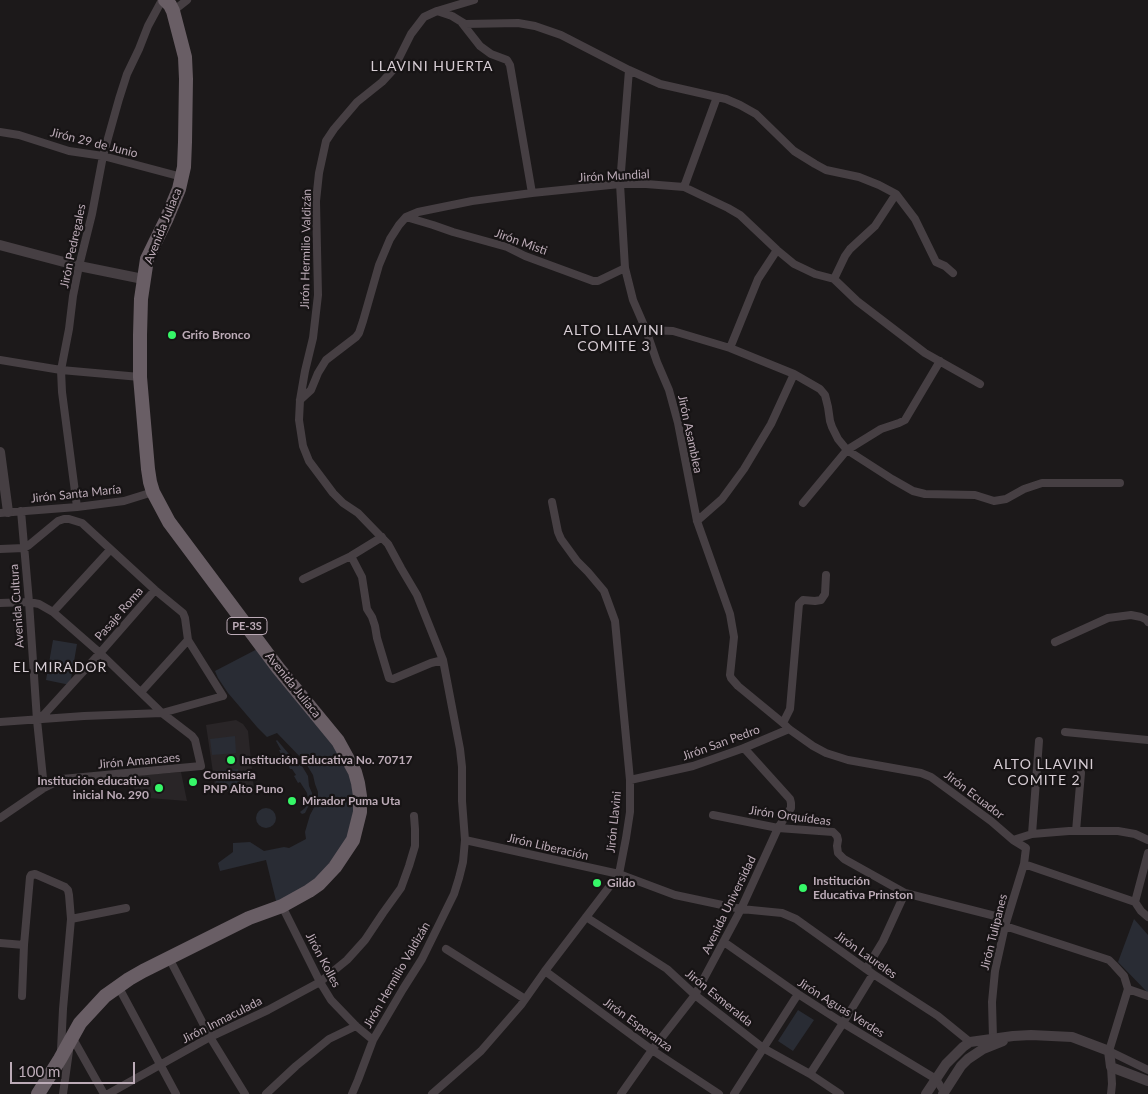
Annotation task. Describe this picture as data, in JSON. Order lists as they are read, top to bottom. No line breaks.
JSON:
{"streets":{"highway":["Avenida Juliaca","PE-3S"],"street":["Jirón 29 de Junio","Jirón Mundial","Jirón Misti","Jirón Pedregales","Jirón Hermilio Valdizán","Jirón Asamblea","Jirón Santa María","Avenida Cultura","Pasaje Roma","Jirón San Pedro","Jirón Amancaes","Jirón Ecuador","Jirón Orquídeas","Jirón Llavini","Jirón Liberación","Avenida Universidad","Jirón Tulipanes","Jirón Laureles","Jirón Kolles","Jirón Esmeralda","Jirón Aguas Verdes","Jirón Inmaculada","Jirón Esperanza"]},"crossings":[["Jirón 29 de Junio","Avenida Juliaca"],["Jirón 29 de Junio","Jirón Pedregales"],["Jirón Mundial","Jirón Misti"],["Jirón Mundial","Jirón Asamblea"],["Avenida Juliaca","Jirón Pedregales"],["Avenida Juliaca","Jirón Santa María"],["Avenida Juliaca","Jirón Kolles"],["Jirón Misti","Jirón Asamblea"],["Jirón Pedregales","Jirón Santa María"],["Jirón Hermilio Valdizán","Jirón Liberación"],["Jirón Hermilio Valdizán","Jirón Kolles"],["Jirón Asamblea","Jirón Ecuador"],["Jirón Santa María","Avenida Cultura"],["Avenida Cultura","Pasaje Roma"],["Avenida Cultura","Jirón Amancaes"],["Jirón San Pedro","Jirón Ecuador"],["Jirón San Pedro","Jirón Llavini"],["Jirón San Pedro","Avenida Universidad"],["Jirón Orquídeas","Avenida Universidad"],["Jirón Llavini","Jirón Liberación"],["Jirón Llavini","Jirón Esmeralda"],["Jirón Llavini","Jirón Esperanza"],["Jirón Liberación","Avenida Universidad"],["Jirón Liberación","Jirón Laureles"],["Avenida Universidad","Jirón Laureles"],["Avenida Universidad","Jirón Esmeralda"],["Avenida Universidad","Jirón Aguas Verdes"],["Avenida Universidad","Jirón Esperanza"],["Jirón Kolles","Jirón Inmaculada"]],"districts":["LLAVINI HUERTA","ALTO LLAVINI COMITE 3","EL MIRADOR","ALTO LLAVINI COMITE 2"],"places":["Grifo Bronco","Institución Educativa No. 70717","Comisaría PNP Alto Puno","Institución educativa inicial No. 290","Mirador Puma Uta","Gildo","Institución Educativa Prinston"],"scale_bar":"100 m"}
